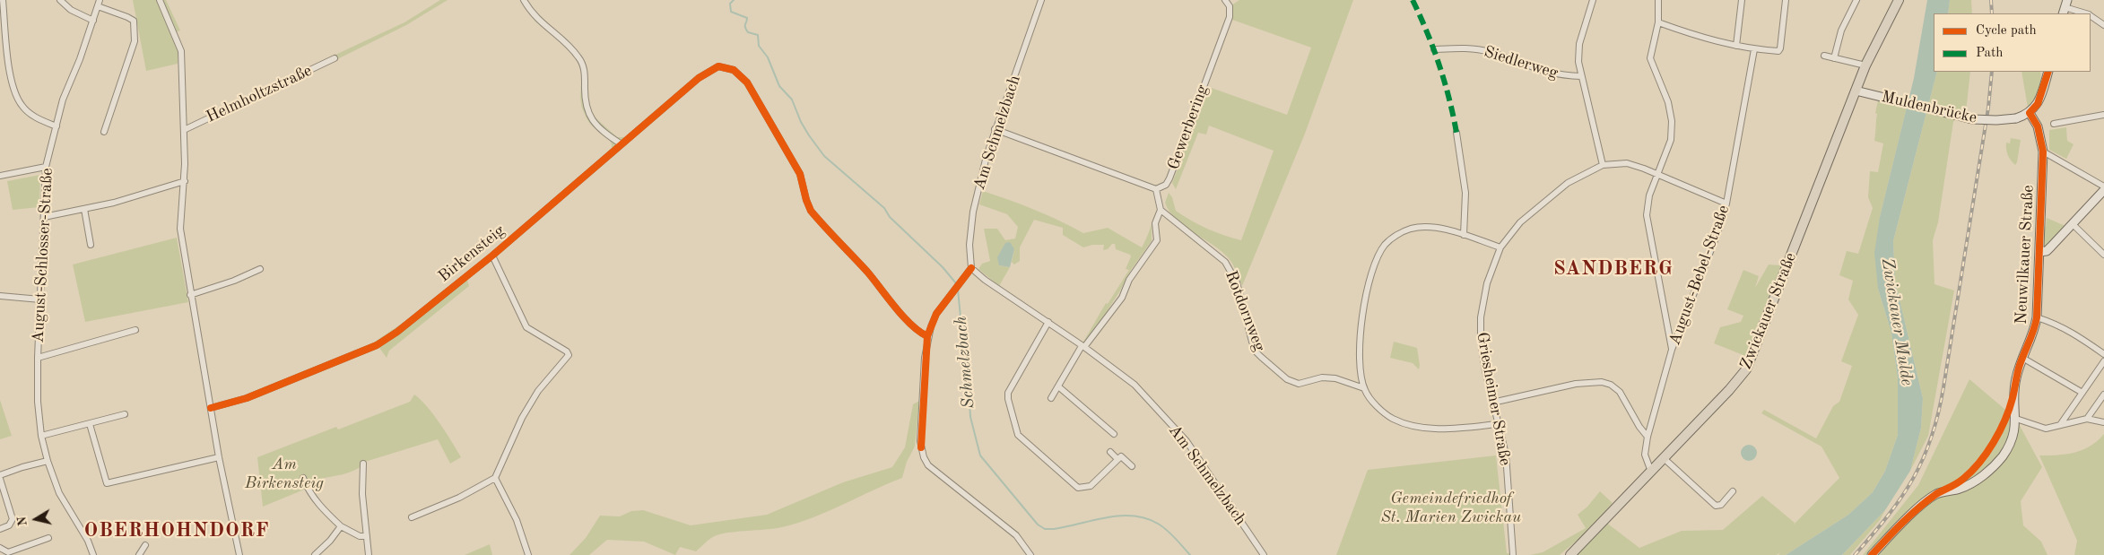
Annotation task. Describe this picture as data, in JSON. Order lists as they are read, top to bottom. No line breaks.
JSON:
{"streets":{"main road":["Zwickauer Straße"],"street":["Siedlerweg","Helmholtzstraße","Muldenbrücke","Gewerbering","Am Schmelzbach","Birkensteig","Neuwilkauer Straße","August-Schlosser-Straße","August-Bebel-Straße","Rotdornweg","Griesheimer Straße"]},"crossings":[["Helmholtzstraße","Birkensteig"],["Muldenbrücke","Neuwilkauer Straße"],["Muldenbrücke","Zwickauer Straße"],["August-Bebel-Straße","Zwickauer Straße"],["August-Bebel-Straße","Griesheimer Straße"]],"districts":["SANDBERG","OBERHOHNDORF"],"water":["Zwickauer Mulde","Schmelzbach"],"parks":["Am Birkensteig","Gemeindefriedhof St. Marien Zwickau"],"legend":["Cycle path","Path"],"north":"left"}
